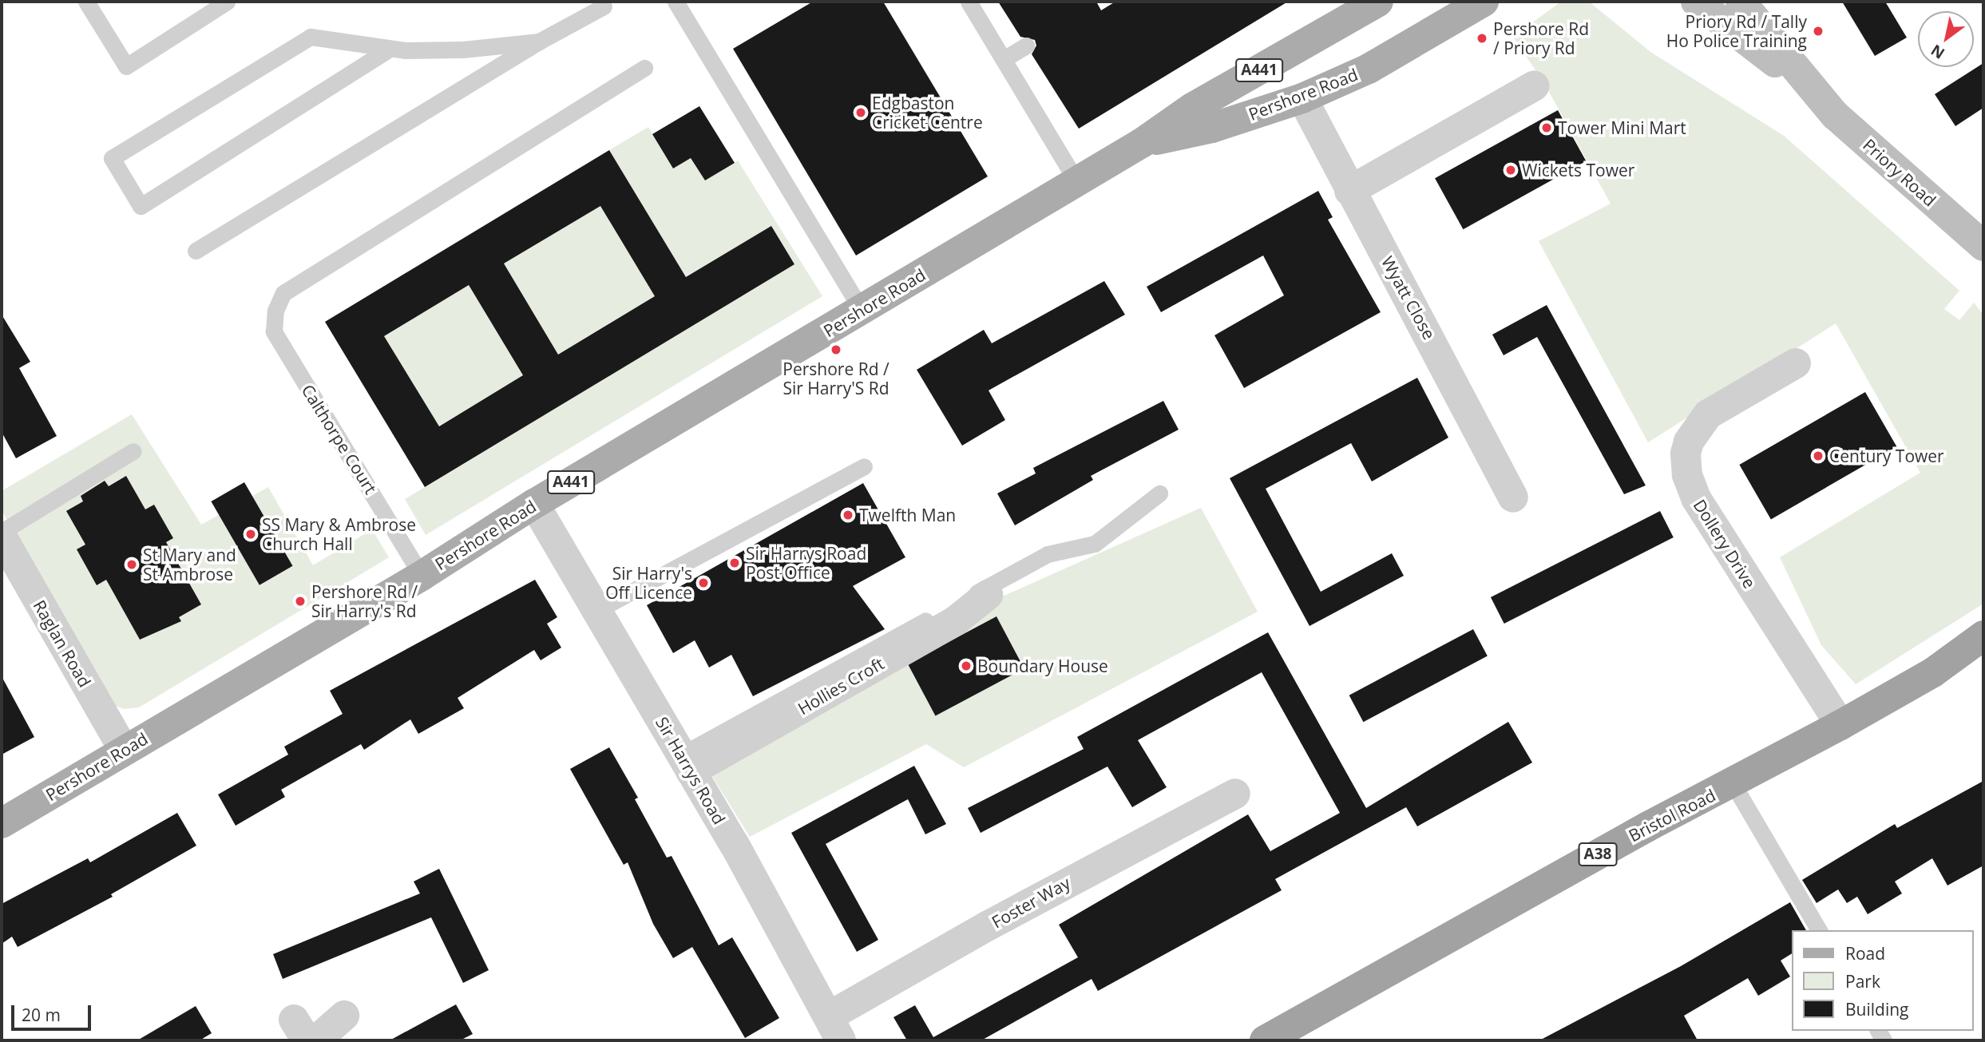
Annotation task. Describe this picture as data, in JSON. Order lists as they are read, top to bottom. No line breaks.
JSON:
{"streets":{"highway":["Bristol Road","A38"],"main road":["A441","Pershore Road","Priory Road"],"street":["Wyatt Close","Dollery Drive","Raglan Road","Hollies Croft","Sir Harrys Road","Foster Way"],"lane":["Calthorpe Court"]},"crossings":[["Pershore Road","Wyatt Close"],["Pershore Road","Calthorpe Court"],["Pershore Road","Raglan Road"],["Pershore Road","Sir Harrys Road"],["Dollery Drive","Bristol Road"],["Hollies Croft","Sir Harrys Road"],["Sir Harrys Road","Foster Way"]],"places":["Priory Rd / Tally Ho Police Training","Pershore Rd / Priory Rd","Edgbaston Cricket Centre","Tower Mini Mart","Wickets Tower","Pershore Rd / Sir Harry'S Rd","Century Tower","Twelfth Man","SS Mary & Ambrose Church Hall","Sir Harrys Road Post Office","St Mary and St Ambrose","Sir Harry's Off Licence","Pershore Rd / Sir Harry's Rd","Boundary House"],"legend":["Road","Park","Building"],"scale_bar":"20 m","north":"bottom left"}
